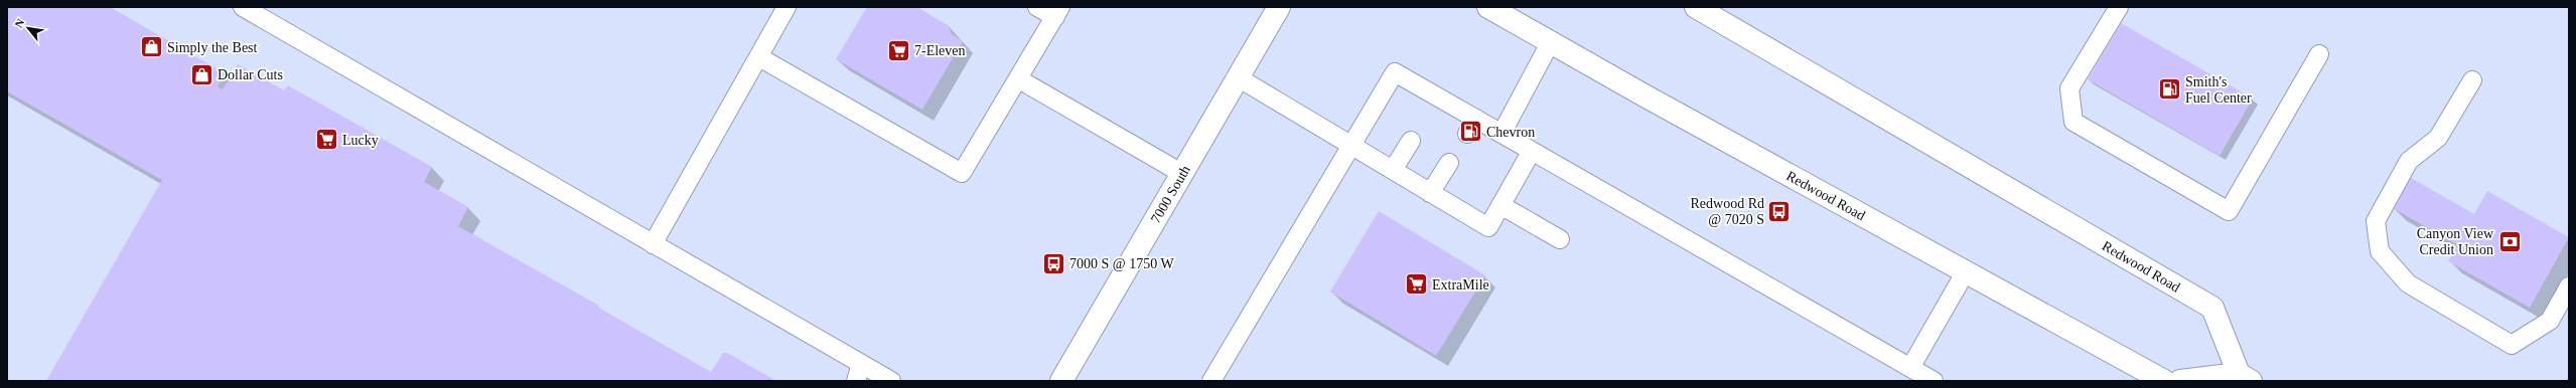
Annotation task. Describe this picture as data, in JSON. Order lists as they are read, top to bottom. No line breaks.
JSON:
{"streets":{"main road":["7000 South","Redwood Road"]},"places":{"shop":["Simply the Best","Dollar Cuts"],"supermarket":["7-Eleven","Lucky","ExtraMile"],"fuel station":["Smith's Fuel Center","Chevron"],"bus stop":["Redwood Rd @ 7020 S","7000 S @ 1750 W"],"bank":["Canyon View Credit Union"]},"north":"top left"}
